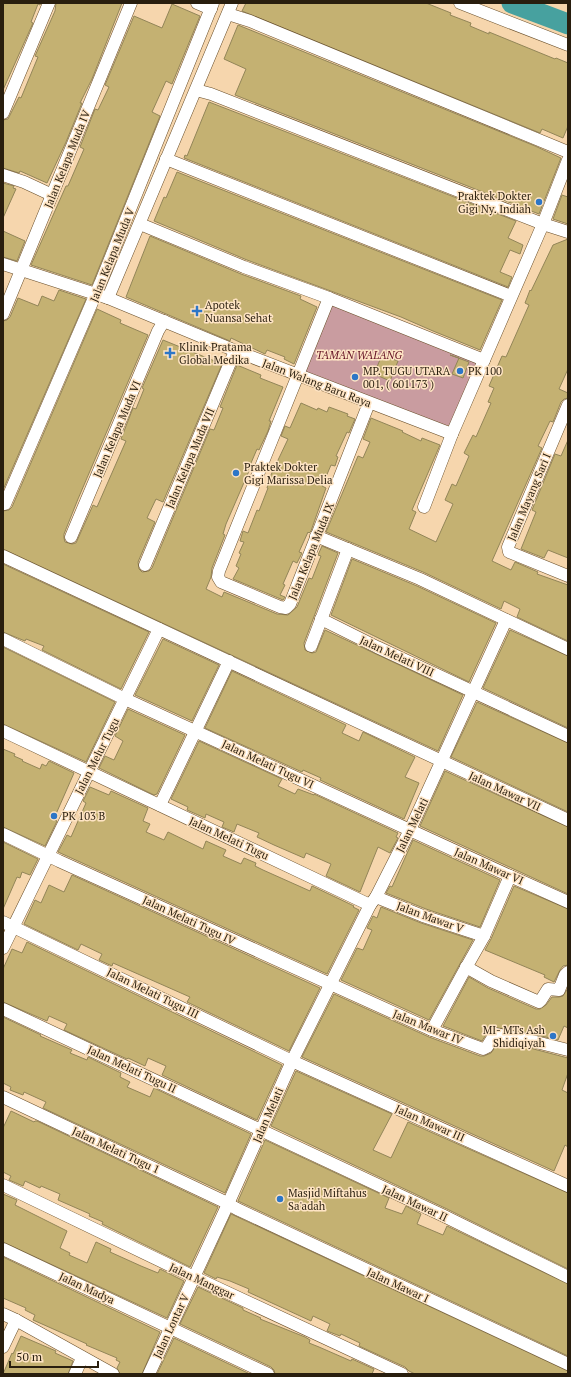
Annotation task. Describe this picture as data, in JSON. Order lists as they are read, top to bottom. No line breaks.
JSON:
{"streets":{"street":["Jalan Kelapa Muda IV","Jalan Kelapa Muda V","Jalan Walang Baru Raya","Jalan Kelapa Muda VI","Jalan Kelapa Muda VII","Jalan Mayang Sari I","Jalan Kelapa Muda IX","Jalan Melati VIII","Jalan Melur Tugu","Jalan Melati Tugu VI","Jalan Mawar VII","Jalan Melati","Jalan Melati Tugu","Jalan Mawar VI","Jalan Mawar V","Jalan Melati Tugu IV","Jalan Melati Tugu III","Jalan Mawar IV","Jalan Melati Tugu II","Jalan Mawar III","Jalan Melati Tugu 1","Jalan Mawar II","Jalan Manggar","Jalan Mawar I","Jalan Madya","Jalan Lontar V"]},"crossings":[["Jalan Kelapa Muda IV","Jalan Walang Baru Raya"],["Jalan Kelapa Muda V","Jalan Walang Baru Raya"],["Jalan Walang Baru Raya","Jalan Kelapa Muda VI"],["Jalan Walang Baru Raya","Jalan Kelapa Muda VII"],["Jalan Walang Baru Raya","Jalan Kelapa Muda IX"],["Jalan Melati VIII","Jalan Melati"],["Jalan Melur Tugu","Jalan Melati Tugu VI"],["Jalan Melur Tugu","Jalan Mawar VII"],["Jalan Melur Tugu","Jalan Melati Tugu"],["Jalan Melur Tugu","Jalan Melati Tugu IV"],["Jalan Melur Tugu","Jalan Melati Tugu III"],["Jalan Melati Tugu VI","Jalan Melati"],["Jalan Melati Tugu VI","Jalan Mawar VI"],["Jalan Mawar VII","Jalan Melati"],["Jalan Melati","Jalan Melati Tugu"],["Jalan Melati","Jalan Mawar VI"],["Jalan Melati","Jalan Mawar V"],["Jalan Melati","Jalan Melati Tugu IV"],["Jalan Melati","Jalan Melati Tugu III"],["Jalan Melati","Jalan Mawar IV"],["Jalan Melati","Jalan Melati Tugu II"],["Jalan Melati","Jalan Mawar III"],["Jalan Melati","Jalan Melati Tugu 1"],["Jalan Melati","Jalan Mawar II"],["Jalan Melati","Jalan Manggar"],["Jalan Melati","Jalan Mawar I"],["Jalan Melati","Jalan Lontar V"],["Jalan Melati Tugu","Jalan Mawar V"],["Jalan Melati Tugu IV","Jalan Mawar IV"],["Jalan Melati Tugu III","Jalan Mawar III"],["Jalan Melati Tugu II","Jalan Mawar II"],["Jalan Melati Tugu 1","Jalan Mawar I"],["Jalan Manggar","Jalan Lontar V"],["Jalan Madya","Jalan Lontar V"]],"parks":["TAMAN WALANG"],"places":{"other":["Praktek Dokter Gigi Ny. Indiah","PK 100","MP. TUGU UTARA 001, ( 601173 )","Praktek Dokter Gigi Marissa Delia","PK 103 B","MI- MTs Ash Shidiqiyah","Masjid Miftahus Sa'adah"],"health":["Apotek Nuansa Sehat","Klinik Pratama Global Medika"]},"scale_bar":"50 m"}
